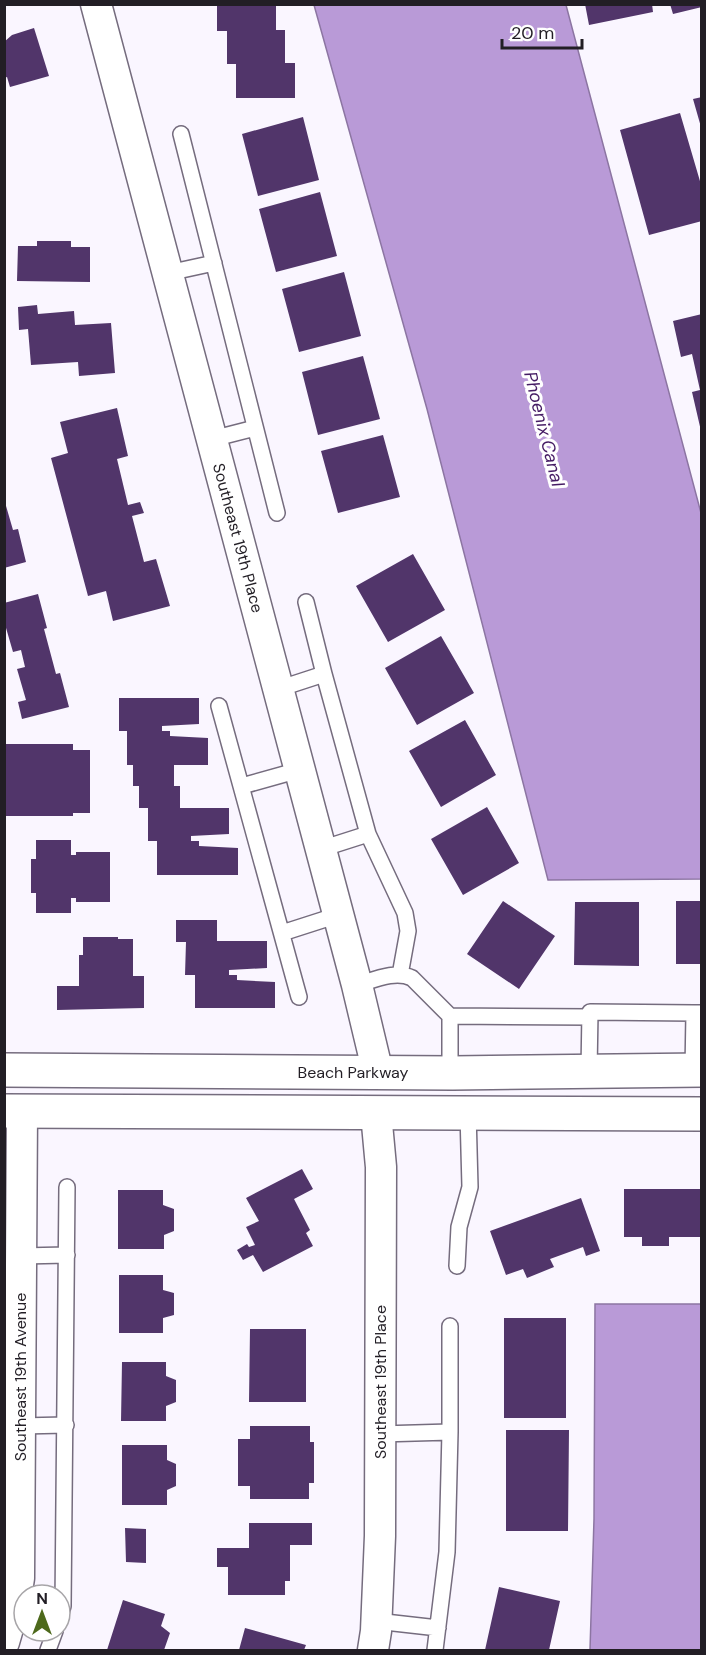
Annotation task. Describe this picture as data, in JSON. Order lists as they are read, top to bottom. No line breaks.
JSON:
{"streets":{"street":["Southeast 19th Place","Beach Parkway","Southeast 19th Avenue"]},"crossings":[["Southeast 19th Place","Beach Parkway"]],"water":["Phoenix Canal"],"scale_bar":"20 m","north":"top"}
